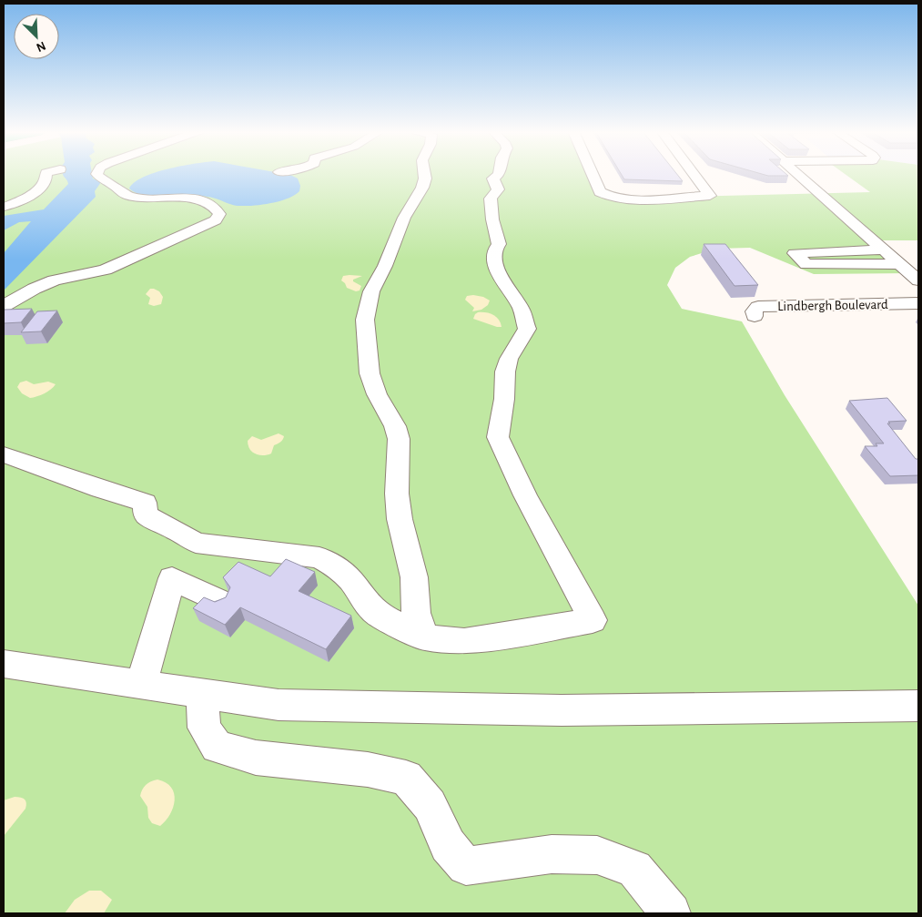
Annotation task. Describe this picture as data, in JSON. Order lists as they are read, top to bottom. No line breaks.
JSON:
{"streets":{"street":["Lindbergh Boulevard"]},"north":"bottom right"}
